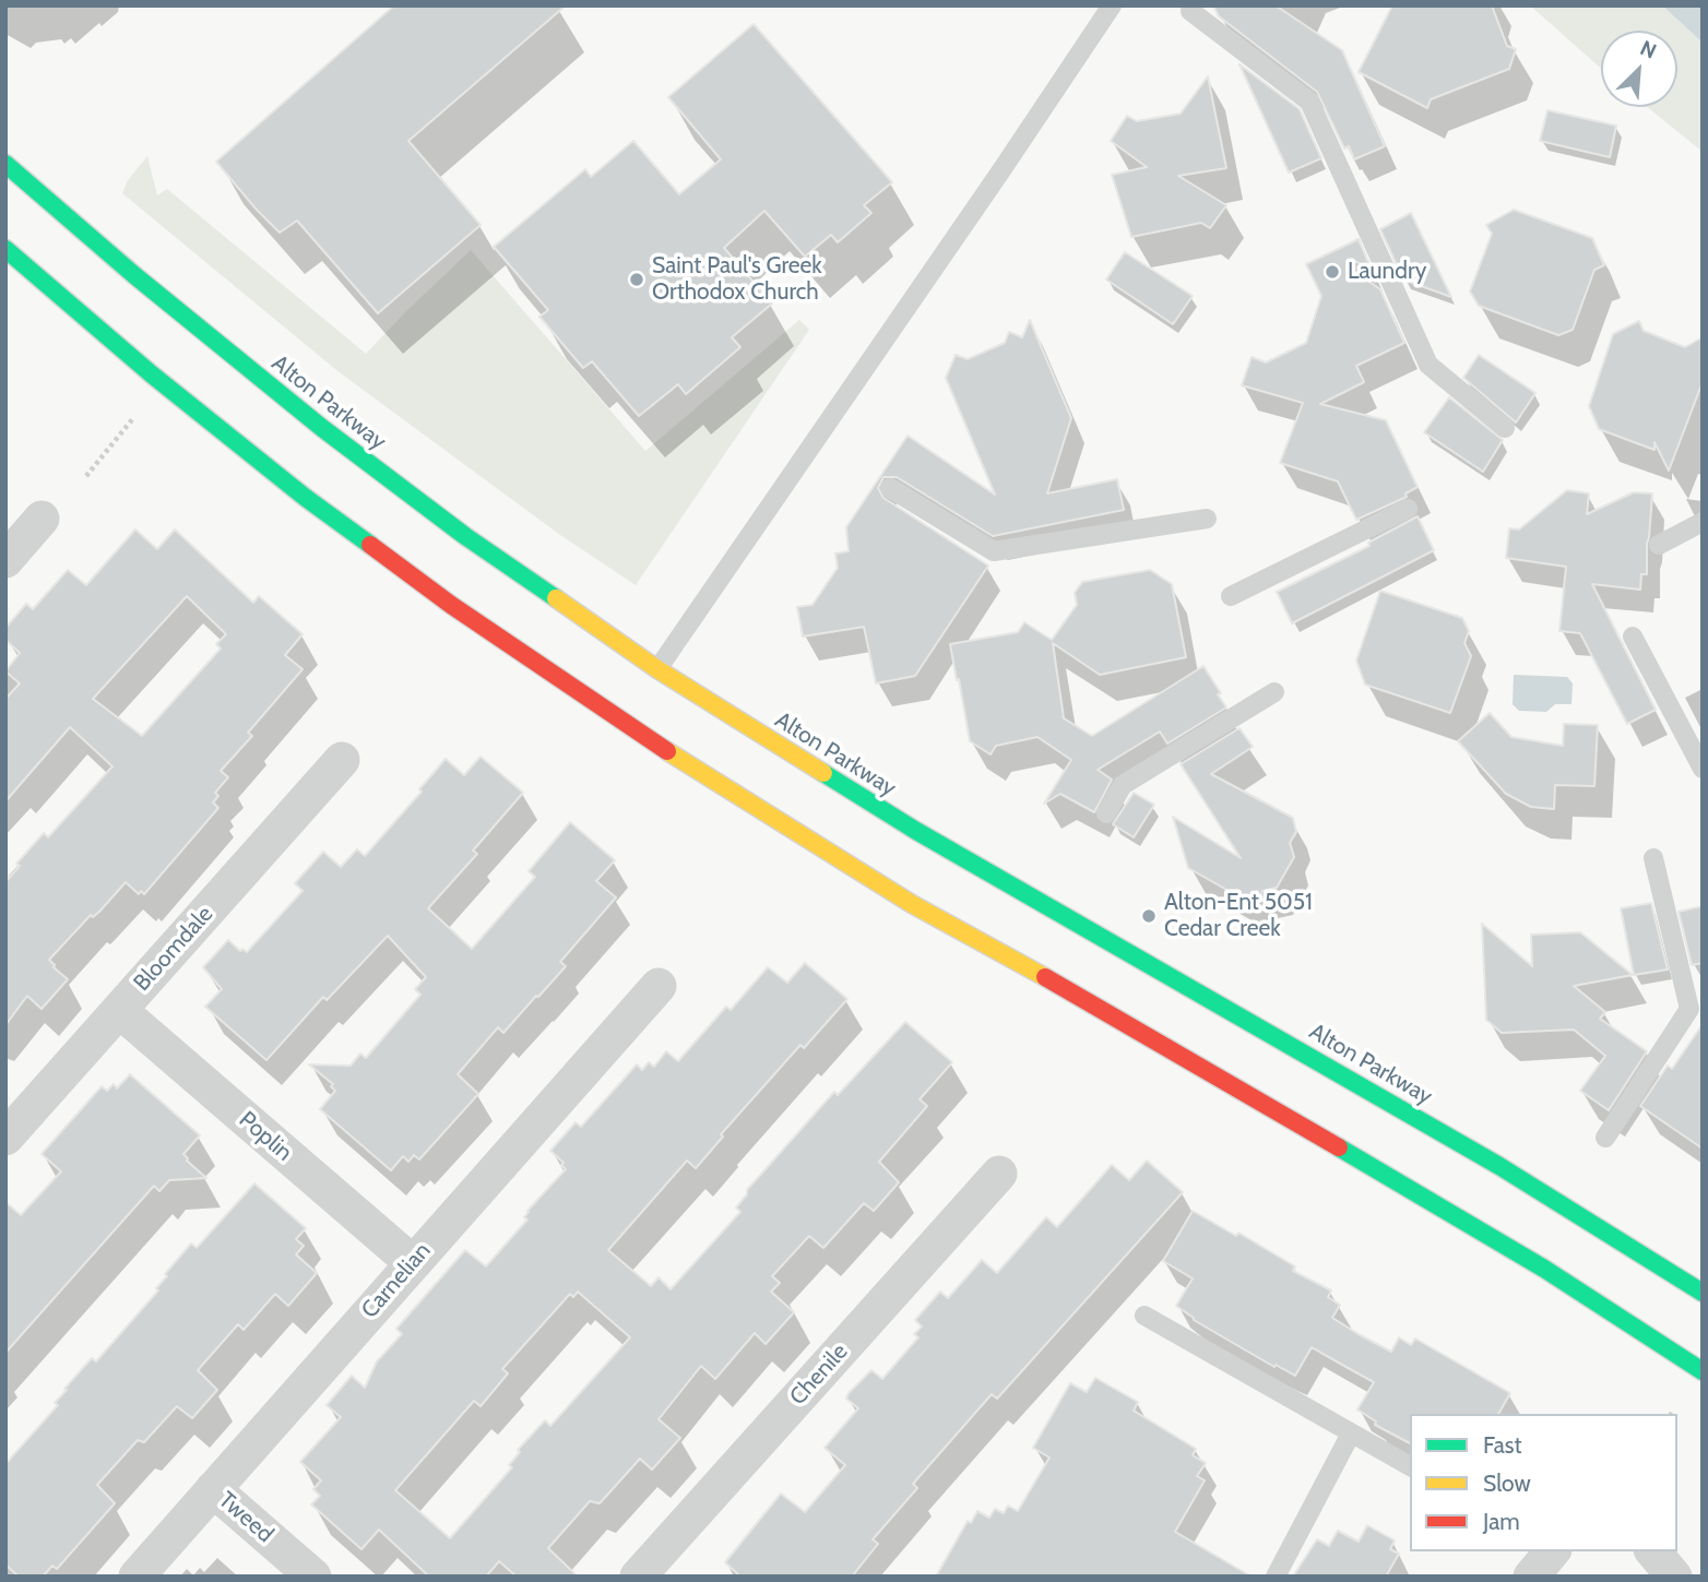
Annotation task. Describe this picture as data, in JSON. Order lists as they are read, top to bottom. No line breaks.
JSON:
{"streets":{"main road":["Alton Parkway"],"street":["Bloomdale","Poplin","Carnelian","Chenile","Tweed"]},"crossings":[["Bloomdale","Poplin"],["Poplin","Carnelian"],["Carnelian","Tweed"]],"places":["Laundry","Saint Paul's Greek Orthodox Church","Alton-Ent 5051 Cedar Creek"],"legend":["Fast","Slow","Jam"],"north":"top right"}
